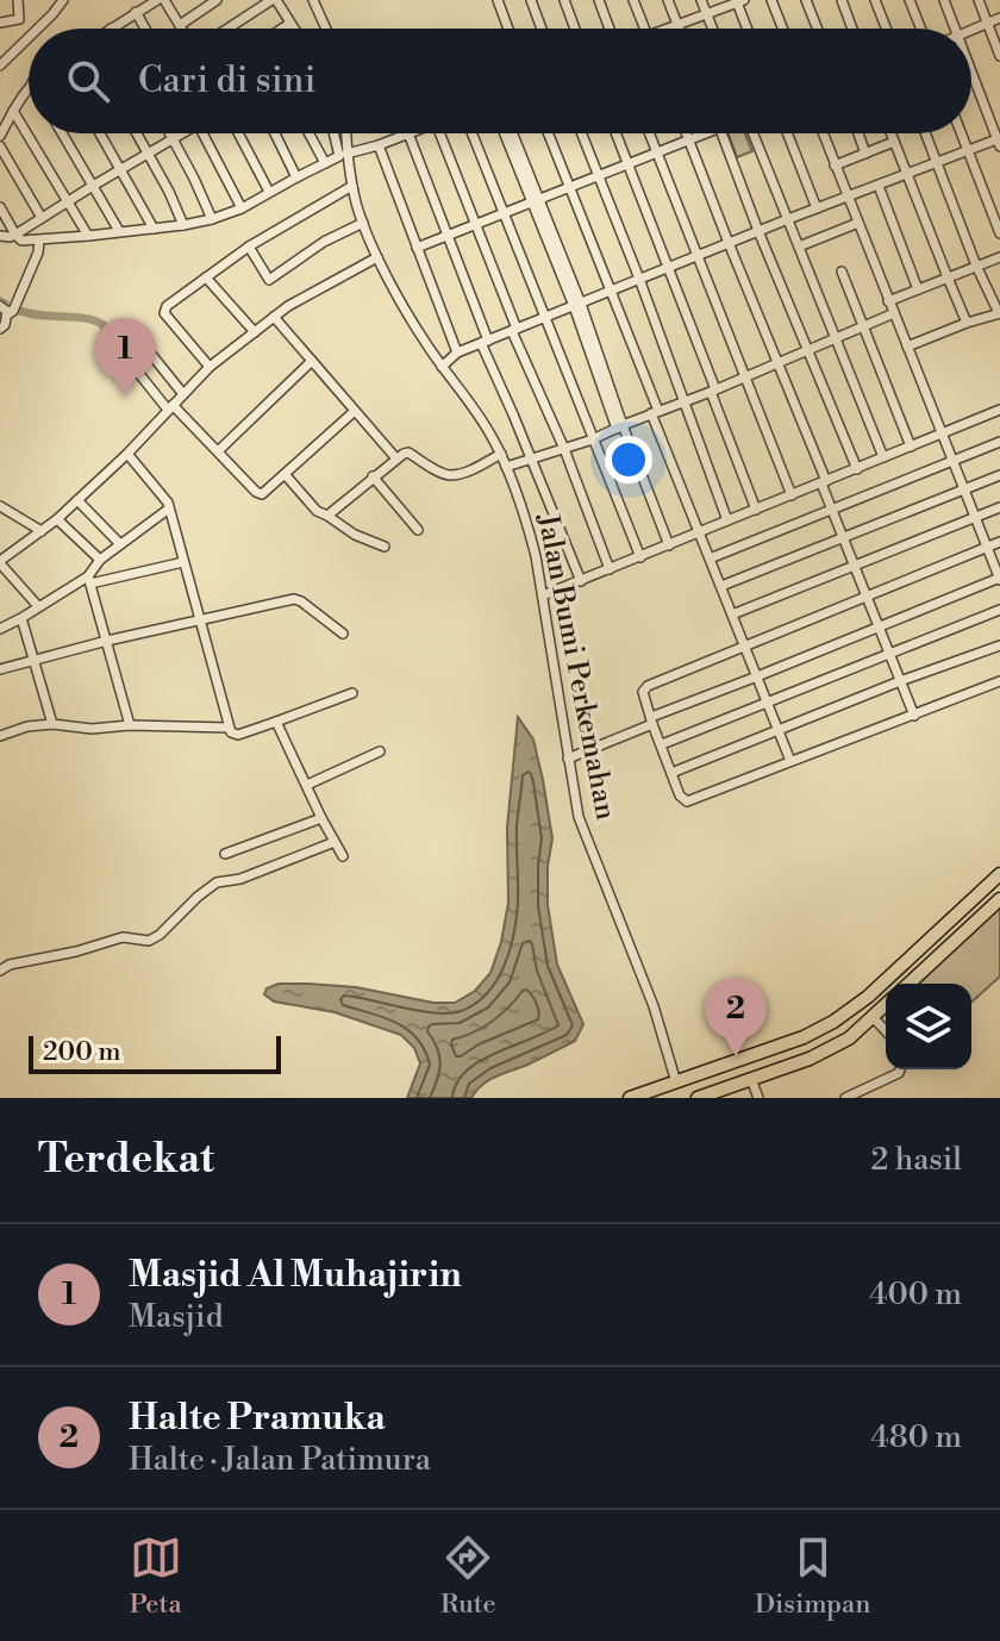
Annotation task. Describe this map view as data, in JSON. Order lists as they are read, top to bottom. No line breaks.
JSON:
{"streets":{"street":["Jalan Bumi Perkemahan"]},"scale_bar":"200 m","page":{"search":"Cari di sini","pins":["1","2"],"scale":"200 m","heading":["Terdekat","2 hasil"],"list":[{"mark":"1","name":"Masjid Al Muhajirin","note":"Masjid","value":"400 m"},{"mark":"2","name":"Halte Pramuka","note":"Halte · Jalan Patimura","value":"480 m"}],"nav":["Peta","Rute","Disimpan"]}}
